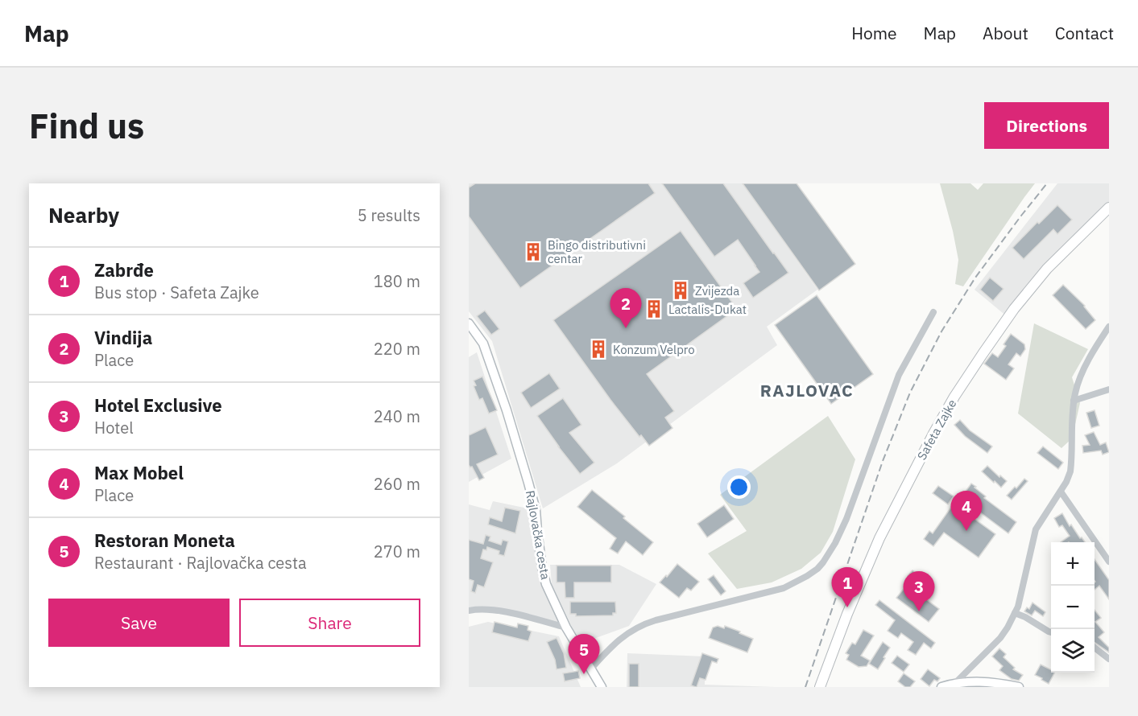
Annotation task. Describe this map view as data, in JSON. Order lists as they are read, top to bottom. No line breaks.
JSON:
{"streets":{"main road":["Safeta Zajke"],"street":["Rajlovačka cesta"]},"districts":["RAJLOVAC"],"places":{"building":["Bingo distributivni centar","Zvijezda","Lactalis-Dukat","Konzum Velpro"]},"page":{"header":"Map","nav":["Home","Map","About","Contact"],"buttons":["Directions",["Save","Share"]],"title":"Find us","heading":["Nearby","5 results"],"list":[{"mark":"1","name":"Zabrđe","note":"Bus stop · Safeta Zajke","value":"180 m"},{"mark":"2","name":"Vindija","note":"Place","value":"220 m"},{"mark":"3","name":"Hotel Exclusive","note":"Hotel","value":"240 m"},{"mark":"4","name":"Max Mobel","note":"Place","value":"260 m"},{"mark":"5","name":"Restoran Moneta","note":"Restaurant · Rajlovačka cesta","value":"270 m"}],"pins":["2","4","1","3","5"],"map_buttons":["+","−"]}}
